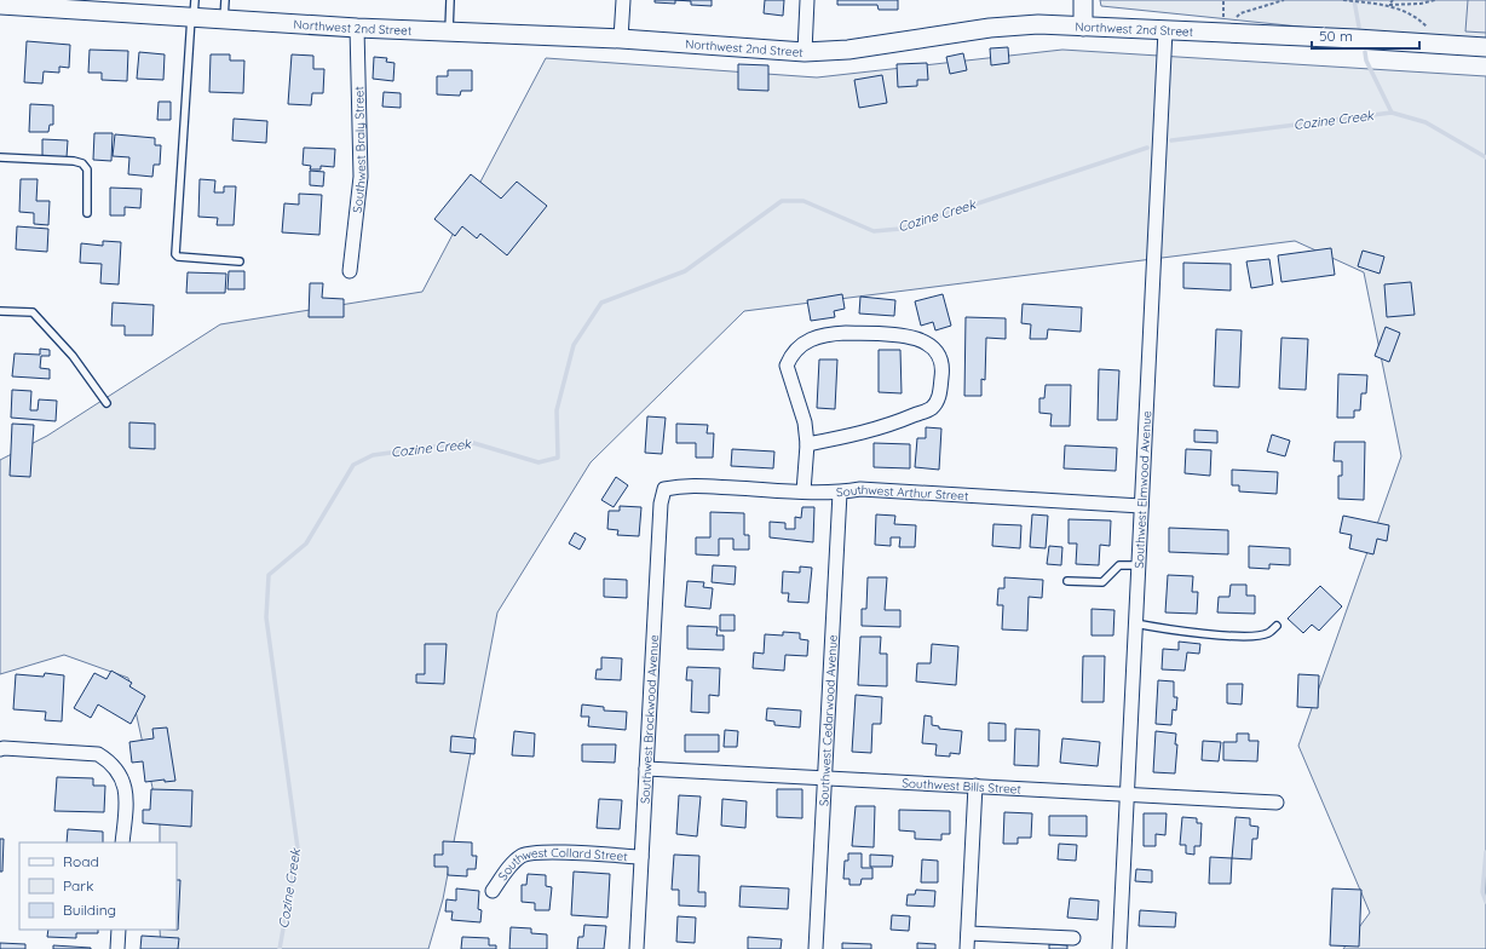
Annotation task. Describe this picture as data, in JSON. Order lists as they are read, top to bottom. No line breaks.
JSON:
{"streets":{"main road":["Northwest 2nd Street"],"street":["Southwest Braly Street","Southwest Elmwood Avenue","Southwest Arthur Street","Southwest Brockwood Avenue","Southwest Cedarwood Avenue","Southwest Bills Street","Southwest Collard Street"]},"crossings":[["Northwest 2nd Street","Southwest Braly Street"],["Northwest 2nd Street","Southwest Elmwood Avenue"],["Southwest Elmwood Avenue","Southwest Arthur Street"],["Southwest Elmwood Avenue","Southwest Bills Street"],["Southwest Arthur Street","Southwest Brockwood Avenue"],["Southwest Arthur Street","Southwest Cedarwood Avenue"],["Southwest Brockwood Avenue","Southwest Bills Street"],["Southwest Brockwood Avenue","Southwest Collard Street"],["Southwest Cedarwood Avenue","Southwest Bills Street"]],"water":["Cozine Creek"],"legend":["Road","Park","Building"],"scale_bar":"50 m"}
